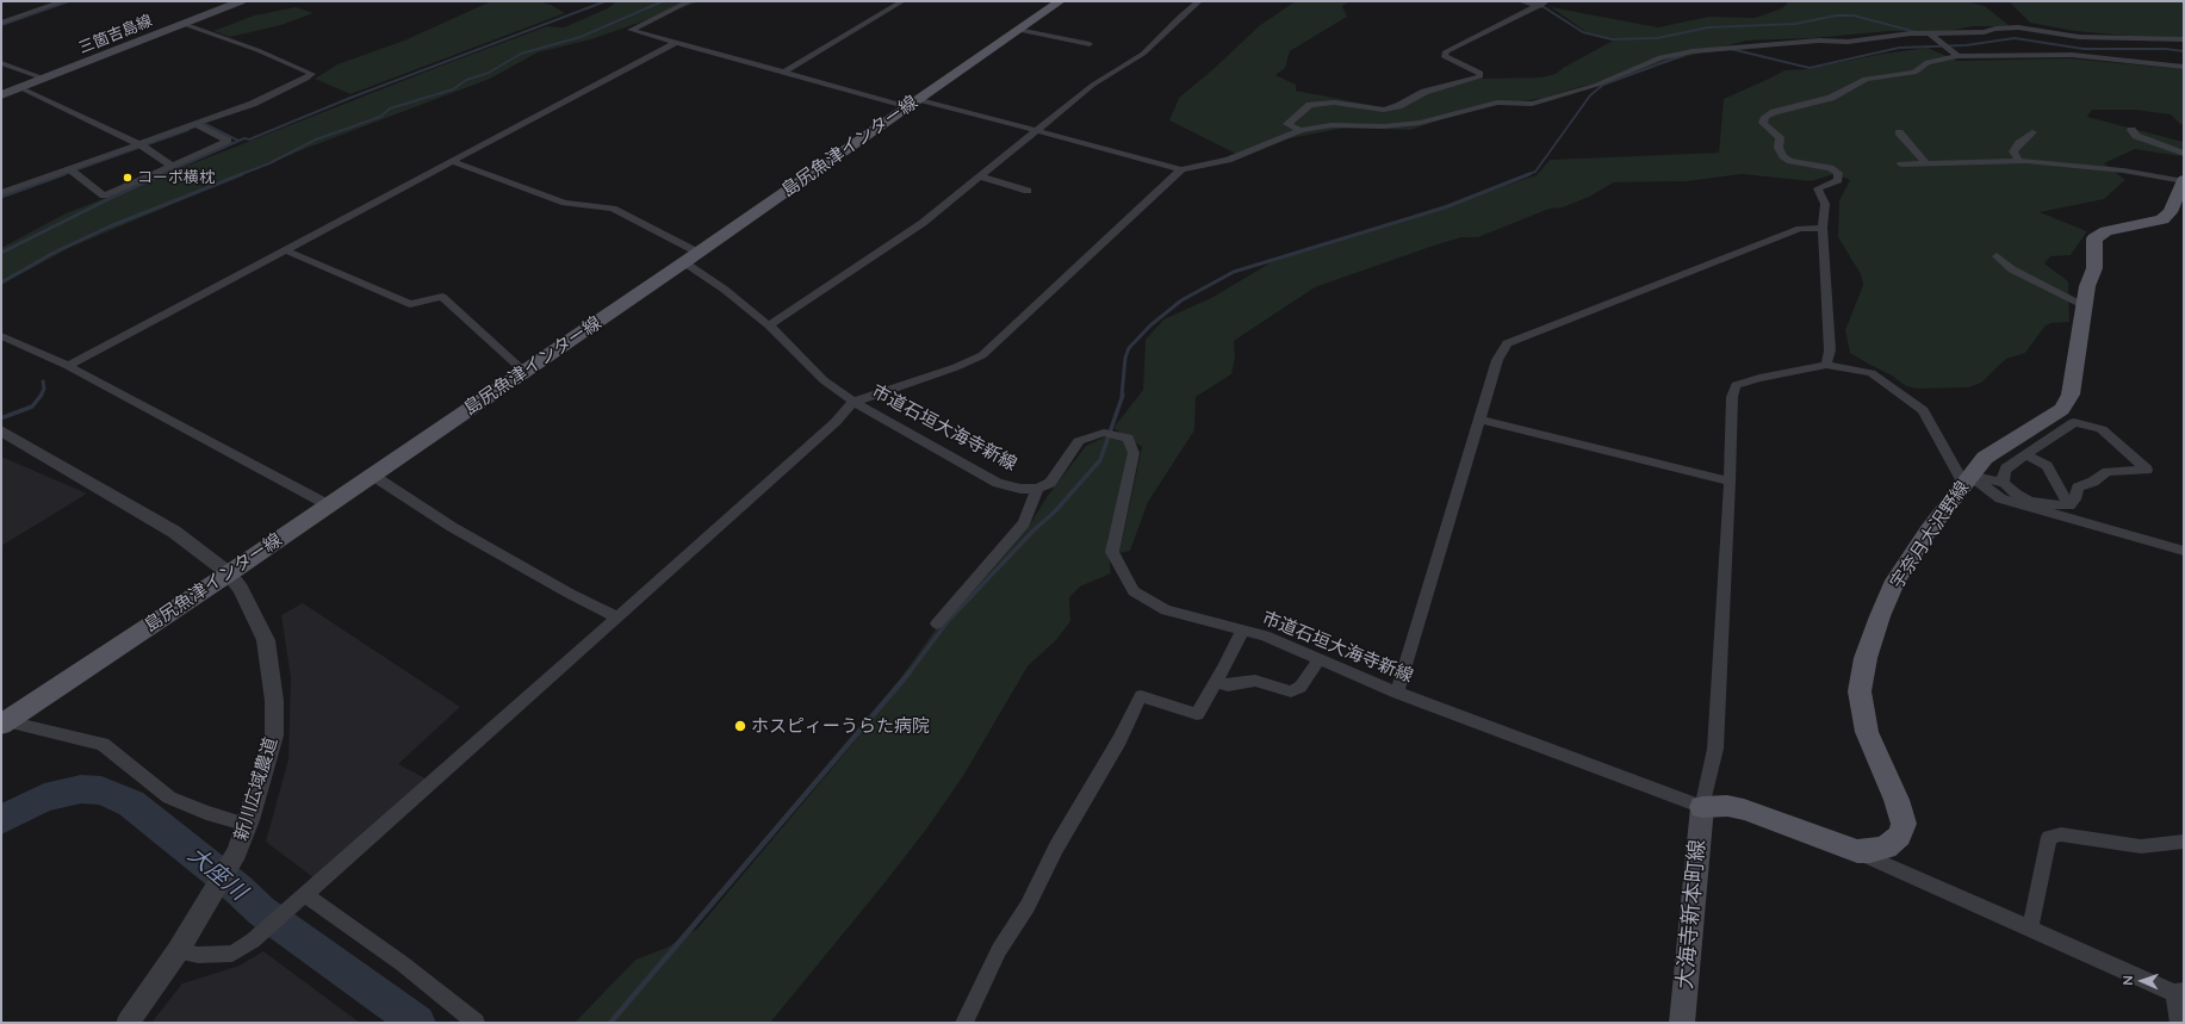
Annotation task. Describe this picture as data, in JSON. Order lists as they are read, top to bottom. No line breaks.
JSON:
{"streets":{"main road":["三箇吉島線","島尻魚津インター線","宇奈月大沢野線","大海寺新本町線"],"street":["市道石垣大海寺新線","新川広域農道"]},"crossings":[["島尻魚津インター線","市道石垣大海寺新線"],["島尻魚津インター線","新川広域農道"],["市道石垣大海寺新線","宇奈月大沢野線"],["市道石垣大海寺新線","大海寺新本町線"],["宇奈月大沢野線","大海寺新本町線"]],"water":["大座川"],"places":["コーポ横枕","ホスピィーうらた病院"],"north":"left"}
